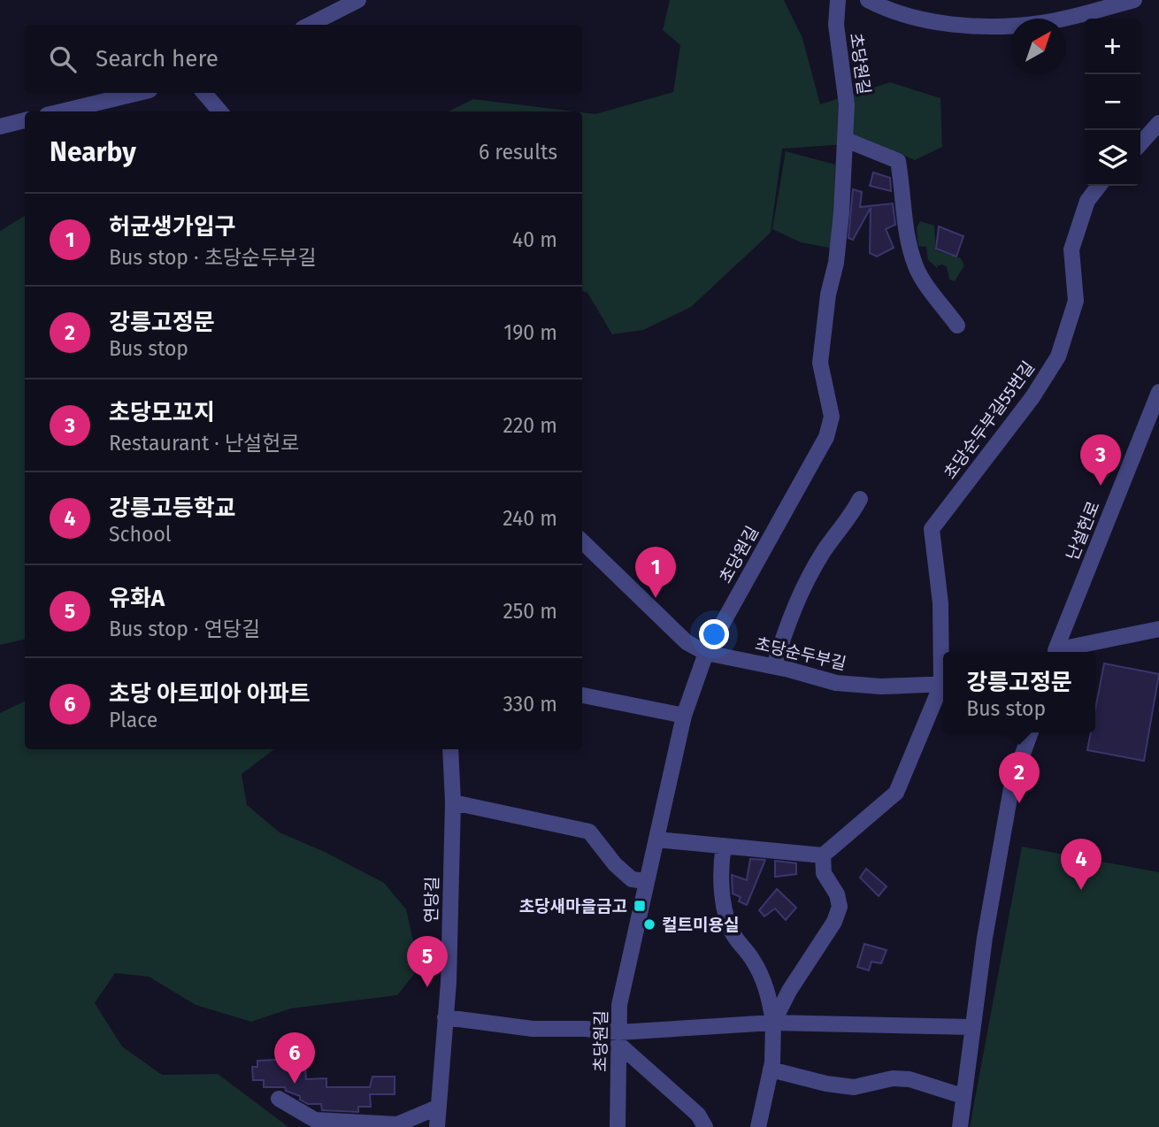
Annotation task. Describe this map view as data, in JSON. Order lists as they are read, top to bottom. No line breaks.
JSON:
{"streets":{"street":["초당원길","초당순두부길55번길","난설헌로","초당순두부길","연당길"]},"crossings":[["초당원길","초당순두부길"]],"places":{"transit":["초당새마을금고"],"other":["컬트미용실"]},"north":"top right","page":{"map_buttons":["+","−"],"search":"Search here","heading":["Nearby","6 results"],"list":[{"mark":"1","name":"허균생가입구","note":"Bus stop · 초당순두부길","value":"40 m"},{"mark":"2","name":"강릉고정문","note":"Bus stop","value":"190 m"},{"mark":"3","name":"초당모꼬지","note":"Restaurant · 난설헌로","value":"220 m"},{"mark":"4","name":"강릉고등학교","note":"School","value":"240 m"},{"mark":"5","name":"유화A","note":"Bus stop · 연당길","value":"250 m"},{"mark":"6","name":"초당 아트피아 아파트","note":"Place","value":"330 m"}],"pins":["3","1","2","4","5","6"],"popup":["강릉고정문","Bus stop"]}}
